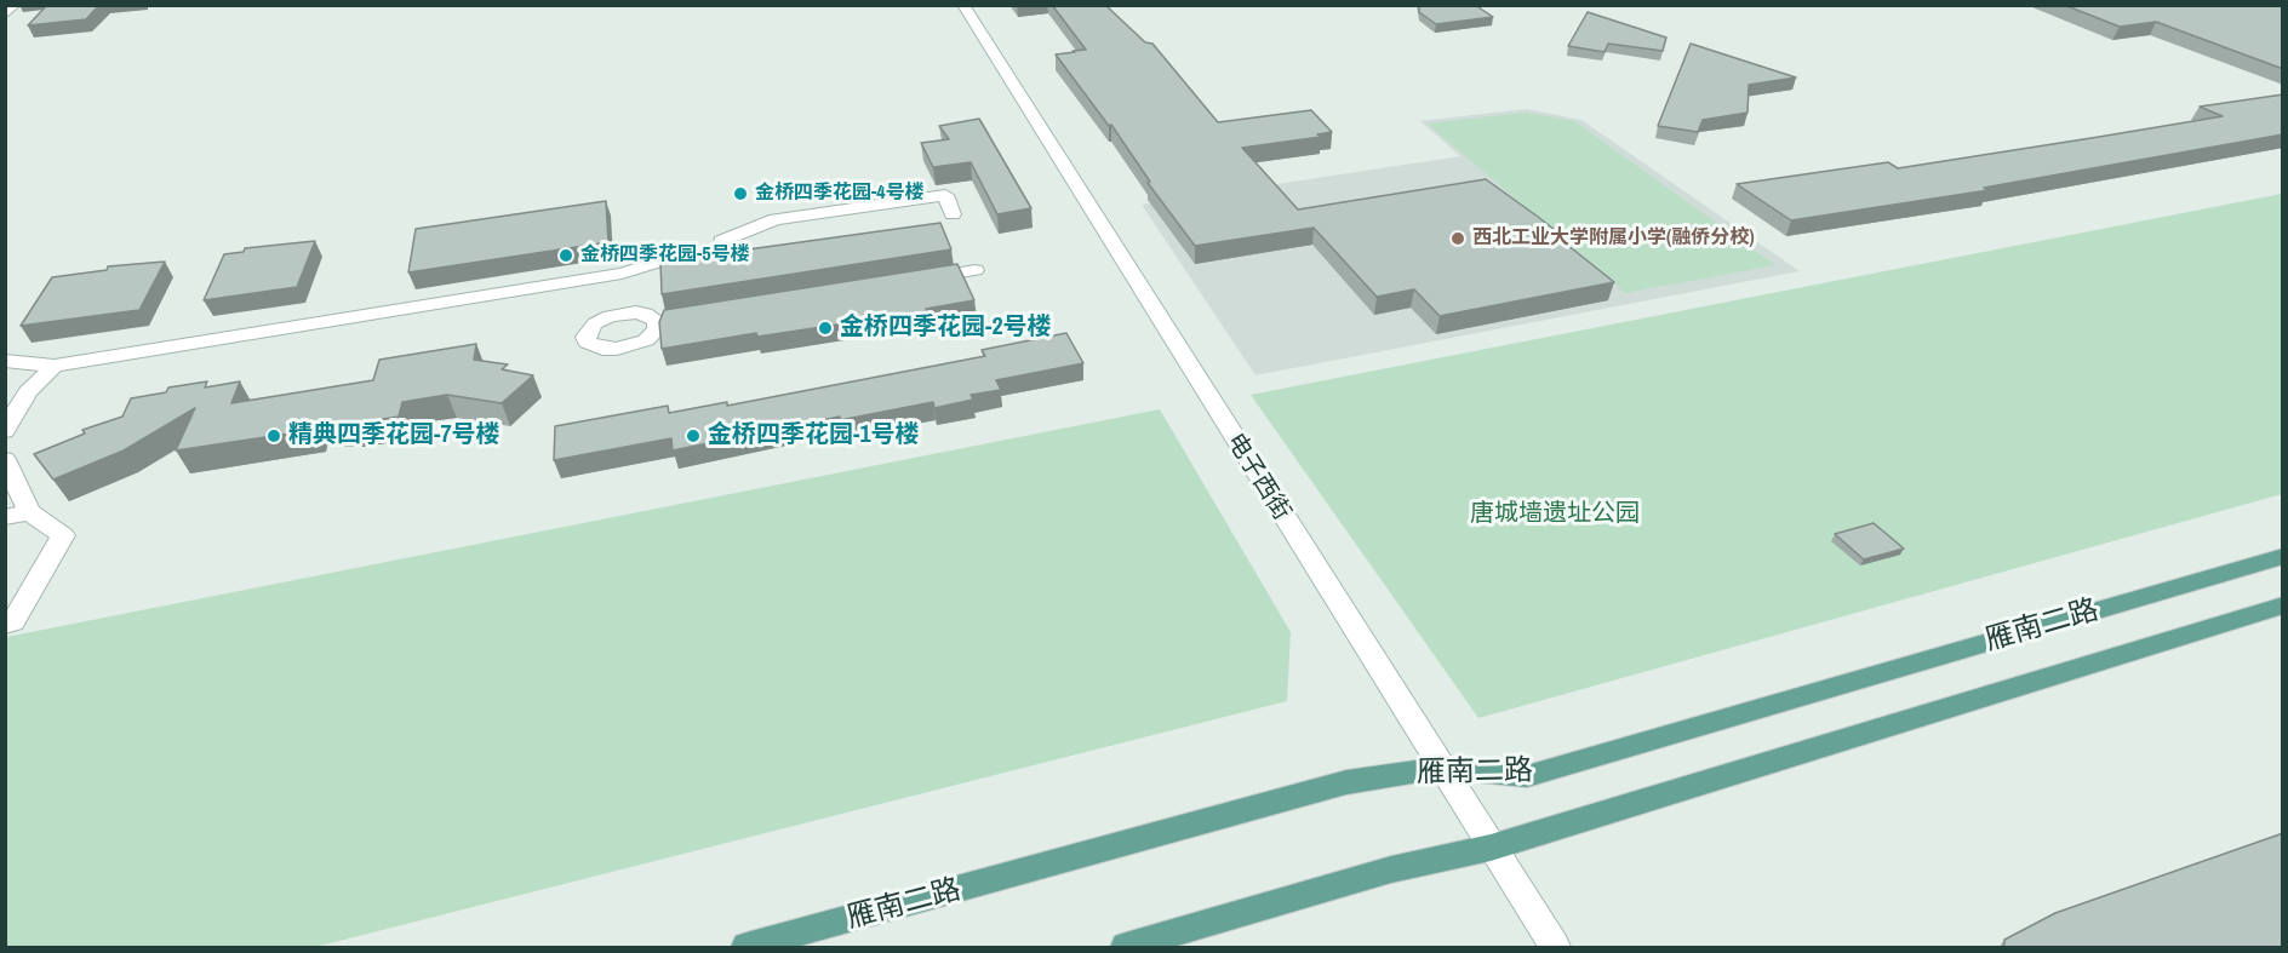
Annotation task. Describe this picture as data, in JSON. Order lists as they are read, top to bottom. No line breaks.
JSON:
{"streets":{"main road":["雁南二路"],"street":["电子西街"]},"crossings":[["电子西街","雁南二路"]],"parks":["唐城墙遗址公园"],"places":["金桥四季花园-4号楼","西北工业大学附属小学(融侨分校)","金桥四季花园-5号楼","金桥四季花园-2号楼","精典四季花园-7号楼","金桥四季花园-1号楼"]}
